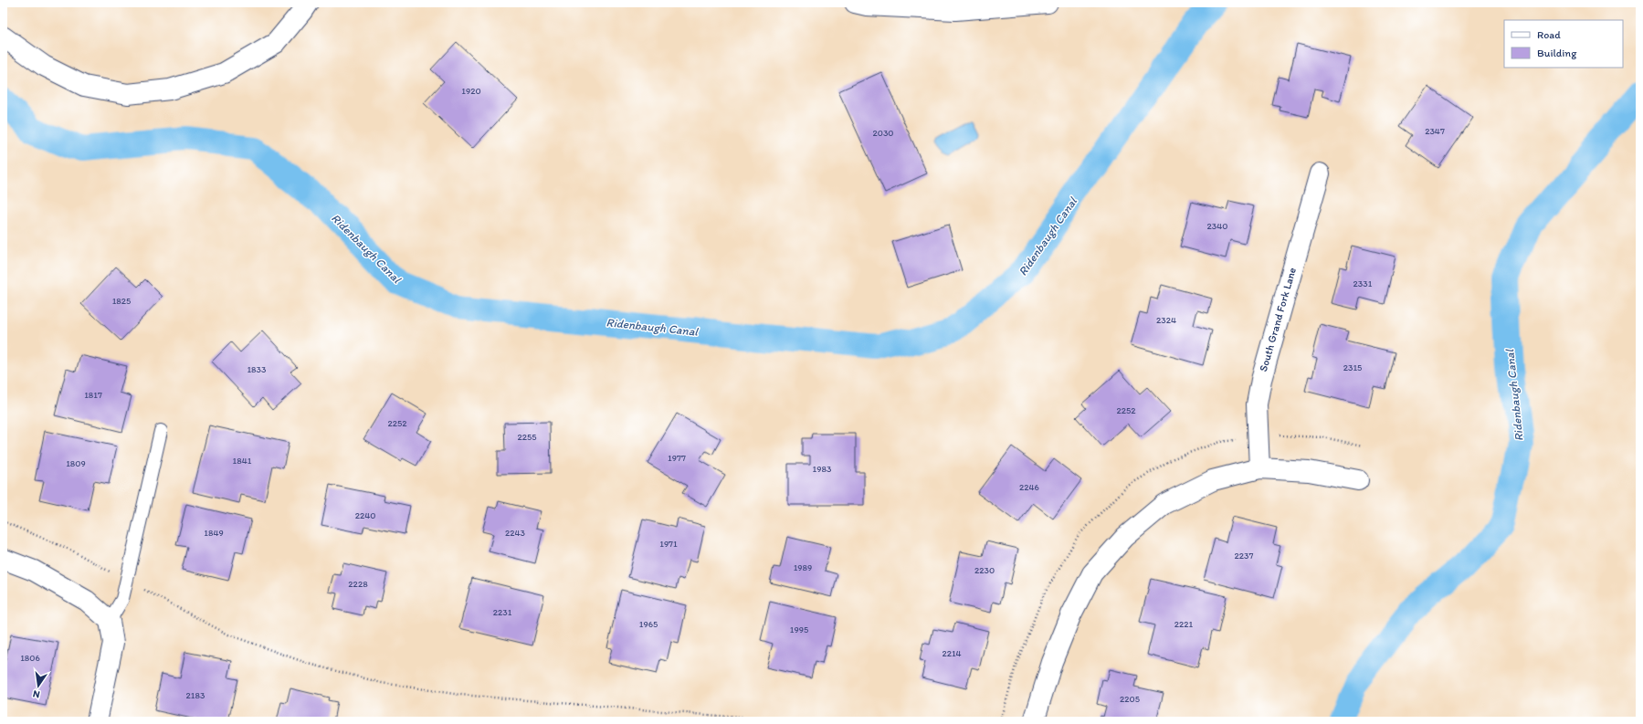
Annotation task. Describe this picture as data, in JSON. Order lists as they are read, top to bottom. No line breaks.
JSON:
{"streets":{"street":["South Grand Fork Lane"]},"water":["Ridenbaugh Canal"],"house_numbers":["1920","2347","2030","2340","2331","1825","2324","2315","1833","1817","2252","2252","2255","1977","1841","1809","1983","2246","2240","1849","2243","1971","2237","1989","2230","2228","2231","1965","2221","1995","2214","1806","2183","2205"],"legend":["Road","Building"],"north":"bottom"}
